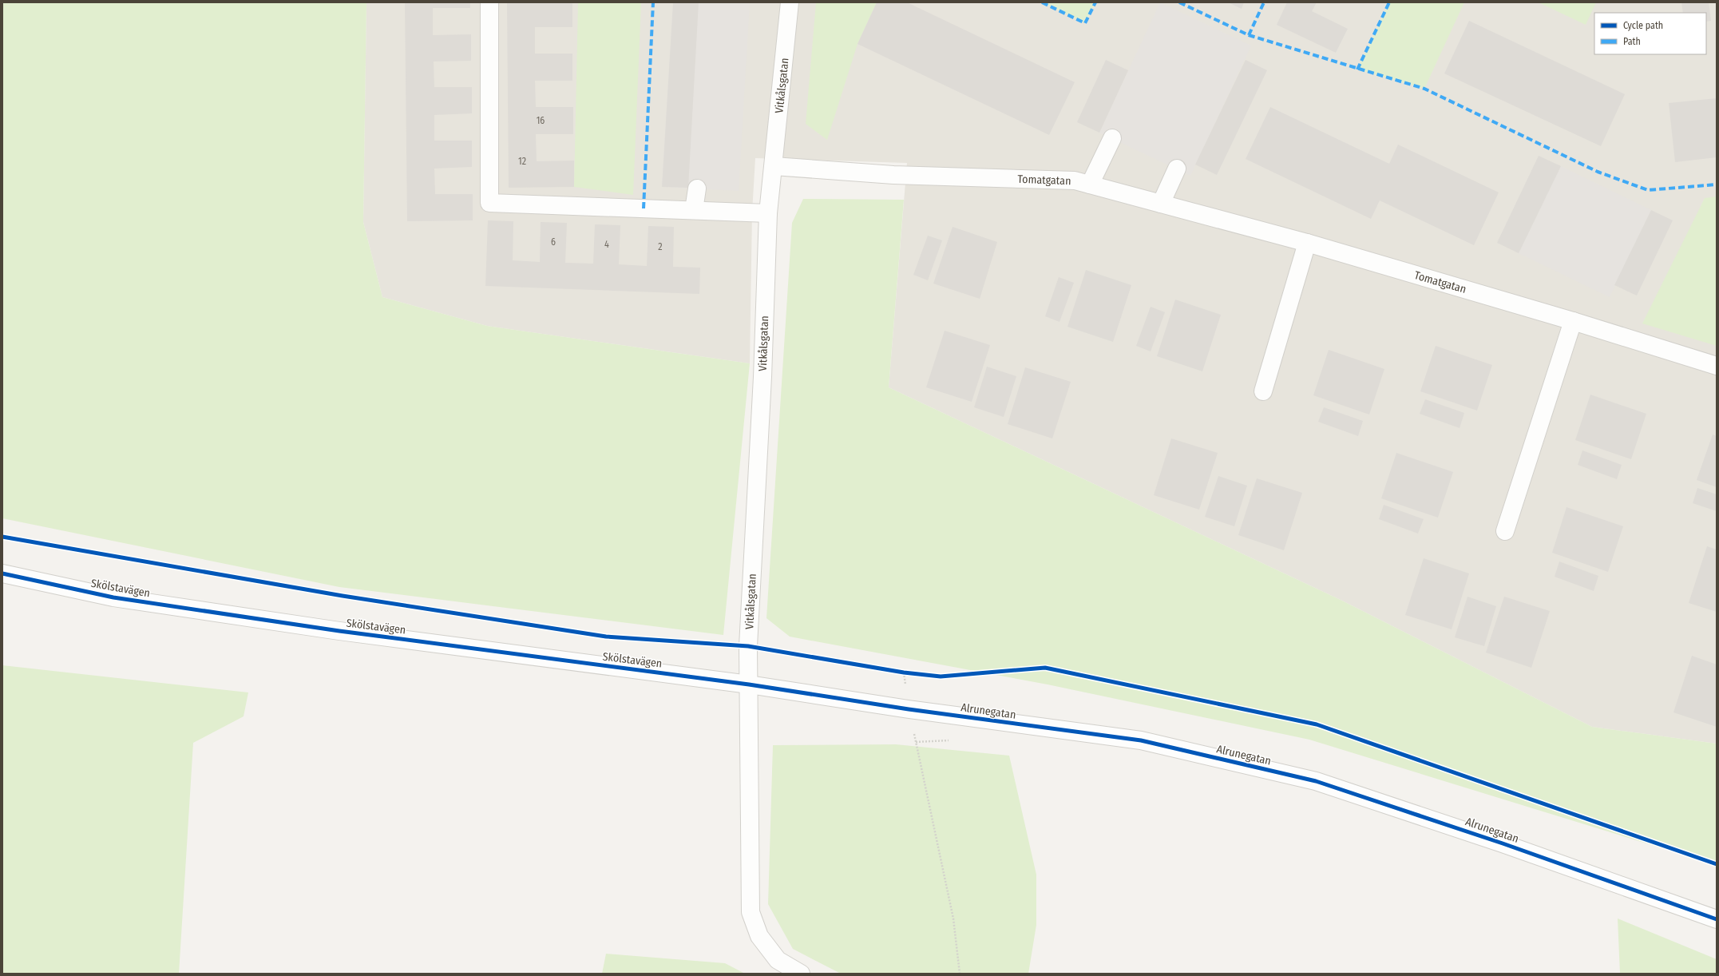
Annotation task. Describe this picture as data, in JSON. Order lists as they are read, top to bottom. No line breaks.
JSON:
{"streets":{"street":["Vitkålsgatan","Tomatgatan","Skölstavägen","Alrunegatan"]},"crossings":[["Vitkålsgatan","Tomatgatan"],["Vitkålsgatan","Skölstavägen"],["Vitkålsgatan","Alrunegatan"],["Skölstavägen","Alrunegatan"]],"house_numbers":["16","12","6","4","2"],"legend":["Cycle path","Path"]}
